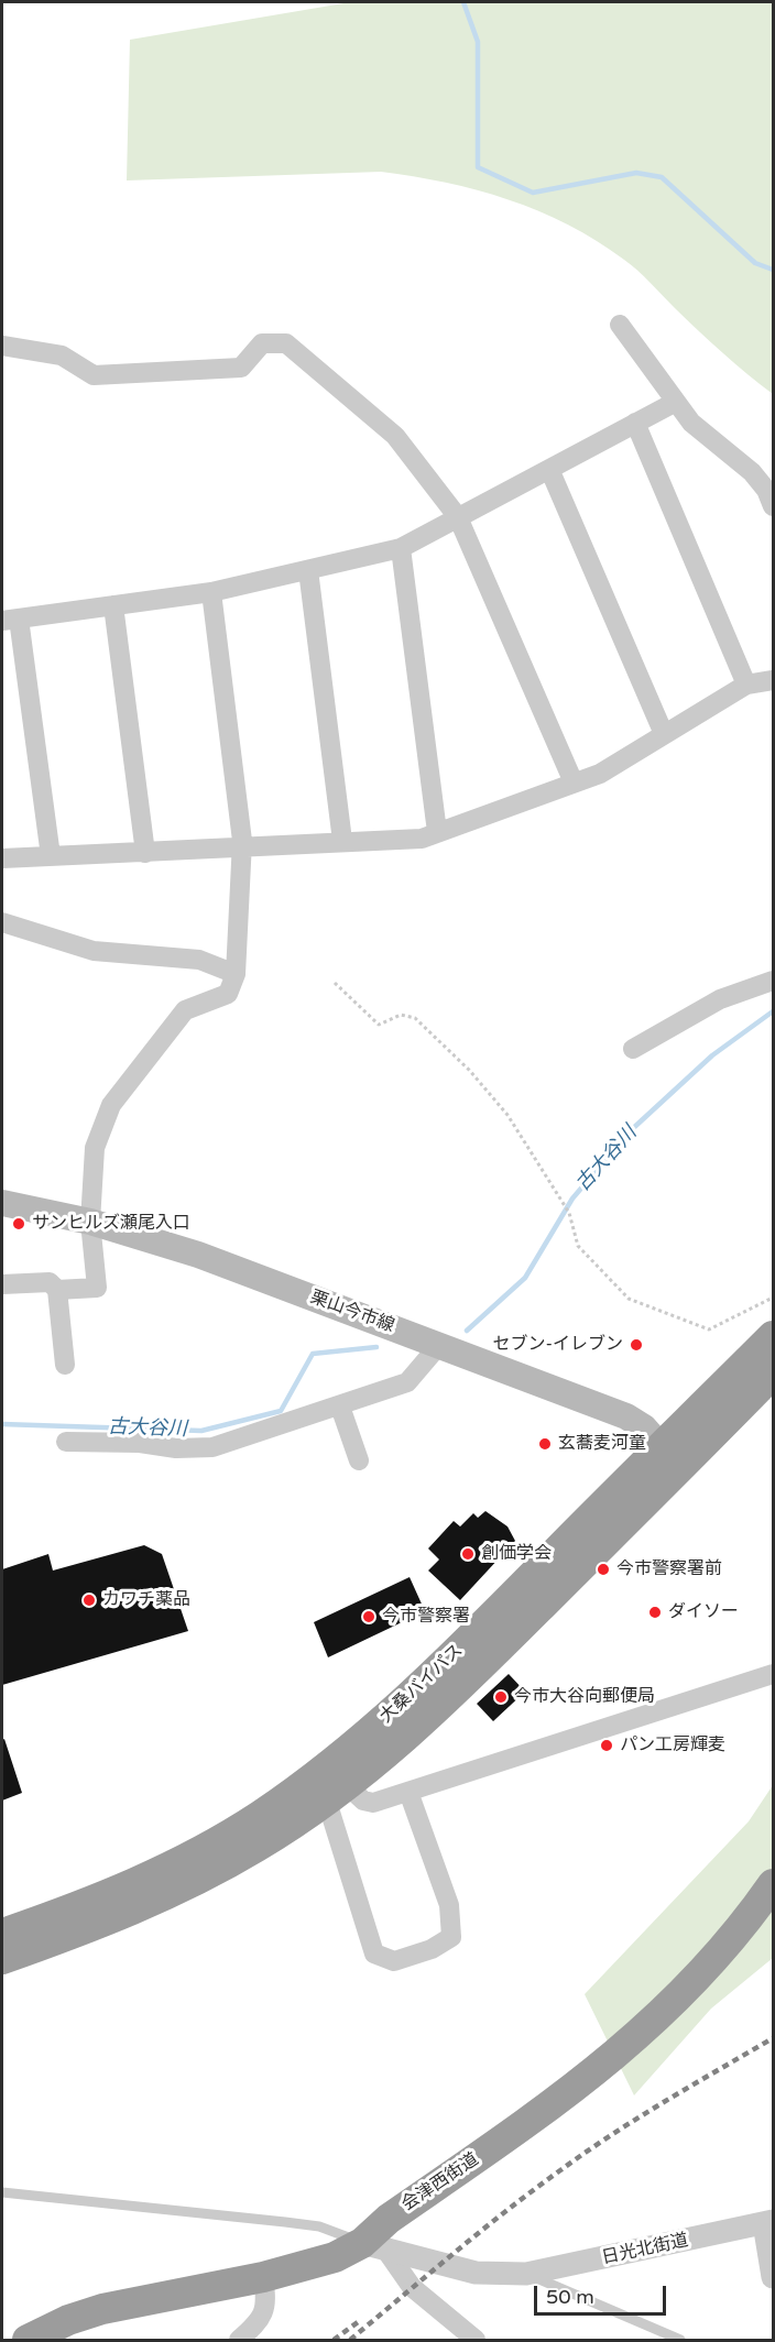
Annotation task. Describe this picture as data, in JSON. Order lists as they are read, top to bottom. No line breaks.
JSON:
{"streets":{"highway":["大桑バイパス","会津西街道"],"main road":["栗山今市線"],"street":["日光北街道"]},"crossings":[["栗山今市線","大桑バイパス"],["会津西街道","日光北街道"]],"water":["古大谷川"],"places":["サンヒルズ瀬尾入口","セブン-イレブン","玄蕎麦河童","創価学会","今市警察署前","カワチ薬品","ダイソー","今市警察署","今市大谷向郵便局","パン工房輝麦"],"scale_bar":"50 m"}
